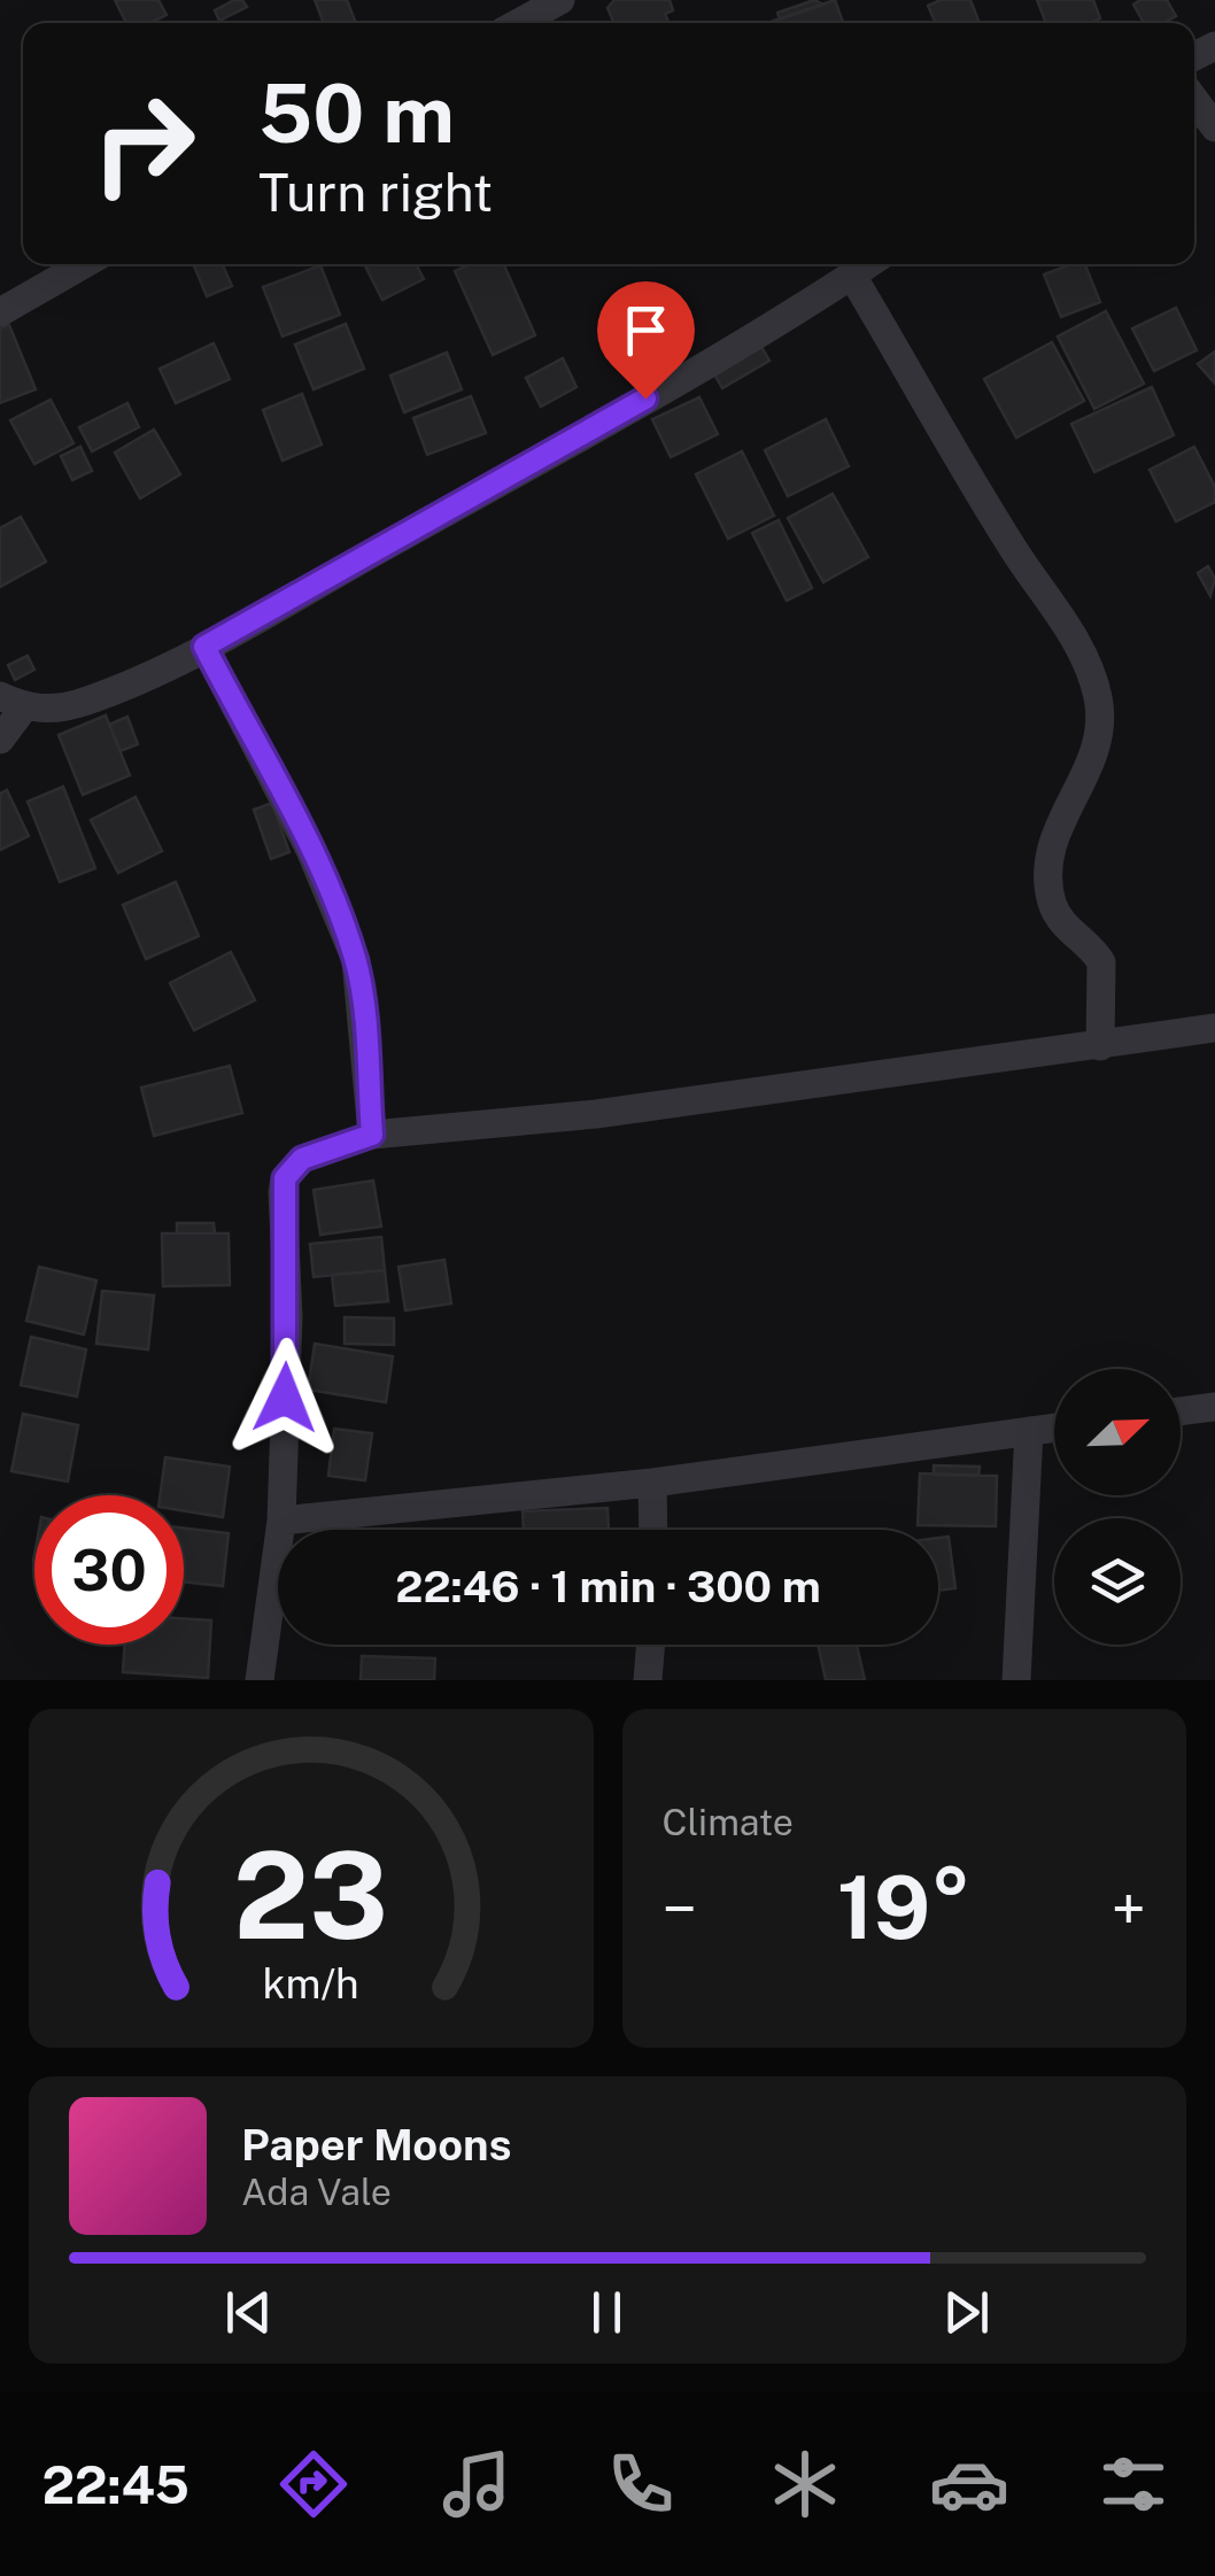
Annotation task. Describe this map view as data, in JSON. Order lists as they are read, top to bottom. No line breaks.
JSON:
{"north":"top right","page":{"turn":["50 m","Turn right"],"limit":"30","trip":"22:46 · 1 min · 300 m","tile":"Climate","heat":["−","19°","+"],"song":["Paper Moons","Ada Vale"],"tabs":"22:45","gauge":["23","km/h"]}}
